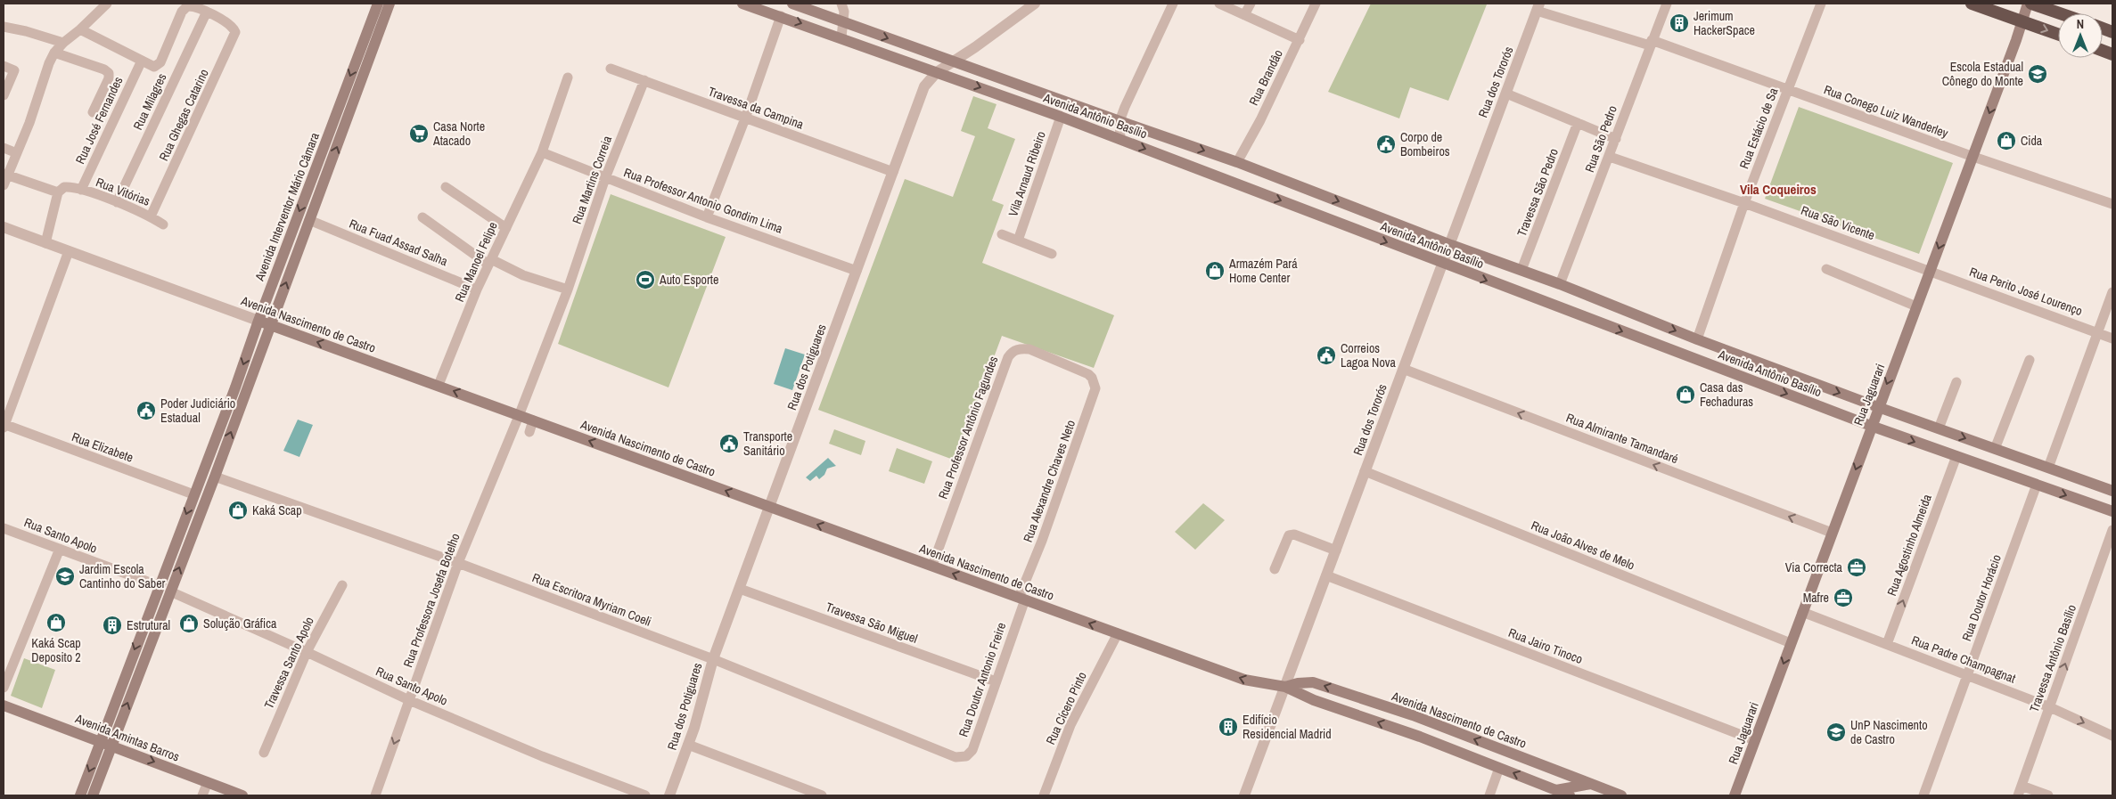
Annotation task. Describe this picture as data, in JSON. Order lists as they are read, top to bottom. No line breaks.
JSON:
{"streets":{"main road":["Avenida Antônio Basílio","Avenida Interventor Mário Câmara","Avenida Nascimento de Castro","Rua Jaguarari","Avenida Amintas Barros"],"street":["Rua Brandâo","Rua dos Tororós","Rua Milagres","Travessa da Campina","Rua Conego Luiz Wanderley","Rua Ghegas Catarino","Rua José Fernandes","Rua Estácio de Sa","Rua São Pedro","Vila Arnaud Ribeiro","Rua Martins Correia","Rua Vitórias","Travessa São Pedro","Rua Professor Antonio Gondim Lima","Rua São Vicente","Rua Fuad Assad Salha","Rua Manoel Felipe","Rua Perito José Lourenço","Rua dos Potiguares","Rua Professor Antônio Fagundes","Rua Almirante Tamandaré","Rua Elizabete","Rua Alexandre Chaves Neto","Rua Santo Apolo","Rua João Alves de Melo","Rua Agostinho Almeida","Rua Doutor Horácio","Rua Escritora Myriam Coeli","Rua Professora Josefa Botelho","Travessa São Miguel","Rua Jairo Tinoco","Travessa Antônio Basílio","Rua Padre Champagnat","Travessa Santo Apolo","Rua Doutor Antonio Freire","Rua Cícero Pinto"]},"crossings":[["Rua Brandâo","Avenida Antônio Basílio"],["Rua dos Tororós","Rua Conego Luiz Wanderley"],["Rua dos Tororós","Avenida Antônio Basílio"],["Rua dos Tororós","Avenida Nascimento de Castro"],["Rua dos Tororós","Rua Almirante Tamandaré"],["Rua dos Tororós","Rua João Alves de Melo"],["Rua dos Tororós","Rua Jairo Tinoco"],["Rua Milagres","Rua Ghegas Catarino"],["Rua Milagres","Rua Vitórias"],["Travessa da Campina","Rua Martins Correia"],["Travessa da Campina","Rua dos Potiguares"],["Rua Conego Luiz Wanderley","Rua Estácio de Sa"],["Rua Conego Luiz Wanderley","Rua São Pedro"],["Rua Conego Luiz Wanderley","Rua Jaguarari"],["Rua Ghegas Catarino","Rua Vitórias"],["Avenida Antônio Basílio","Rua Estácio de Sa"],["Avenida Antônio Basílio","Rua São Pedro"],["Avenida Antônio Basílio","Vila Arnaud Ribeiro"],["Avenida Antônio Basílio","Travessa São Pedro"],["Avenida Antônio Basílio","Rua dos Potiguares"],["Avenida Antônio Basílio","Rua Jaguarari"],["Avenida Antônio Basílio","Rua Agostinho Almeida"],["Avenida Antônio Basílio","Rua Doutor Horácio"],["Rua José Fernandes","Rua Vitórias"],["Rua Estácio de Sa","Rua São Vicente"],["Rua São Pedro","Rua São Vicente"],["Rua Martins Correia","Rua Professor Antonio Gondim Lima"],["Rua Martins Correia","Avenida Nascimento de Castro"],["Rua Martins Correia","Rua Professora Josefa Botelho"],["Rua Professor Antonio Gondim Lima","Rua Manoel Felipe"],["Rua Professor Antonio Gondim Lima","Rua dos Potiguares"],["Avenida Interventor Mário Câmara","Rua Fuad Assad Salha"],["Avenida Interventor Mário Câmara","Avenida Nascimento de Castro"],["Avenida Interventor Mário Câmara","Rua Elizabete"],["Avenida Interventor Mário Câmara","Rua Santo Apolo"],["Avenida Interventor Mário Câmara","Rua Escritora Myriam Coeli"],["Avenida Interventor Mário Câmara","Avenida Amintas Barros"],["Rua São Vicente","Rua Perito José Lourenço"],["Rua São Vicente","Rua Jaguarari"],["Rua Fuad Assad Salha","Rua Manoel Felipe"],["Rua Manoel Felipe","Avenida Nascimento de Castro"],["Rua Perito José Lourenço","Rua Jaguarari"],["Avenida Nascimento de Castro","Rua dos Potiguares"],["Avenida Nascimento de Castro","Rua Professor Antônio Fagundes"],["Avenida Nascimento de Castro","Rua Alexandre Chaves Neto"],["Avenida Nascimento de Castro","Rua Professora Josefa Botelho"],["Avenida Nascimento de Castro","Rua Doutor Antonio Freire"],["Avenida Nascimento de Castro","Rua Cícero Pinto"],["Rua dos Potiguares","Rua Escritora Myriam Coeli"],["Rua dos Potiguares","Travessa São Miguel"],["Rua Jaguarari","Rua Almirante Tamandaré"],["Rua Jaguarari","Rua João Alves de Melo"],["Rua Jaguarari","Rua Jairo Tinoco"],["Rua Jaguarari","Rua Padre Champagnat"],["Rua Professor Antônio Fagundes","Rua Alexandre Chaves Neto"],["Rua Alexandre Chaves Neto","Rua Doutor Antonio Freire"],["Rua Santo Apolo","Rua Professora Josefa Botelho"],["Rua Santo Apolo","Travessa Santo Apolo"],["Rua Agostinho Almeida","Rua Padre Champagnat"],["Rua Doutor Horácio","Rua Padre Champagnat"],["Rua Escritora Myriam Coeli","Rua Professora Josefa Botelho"],["Rua Escritora Myriam Coeli","Rua Doutor Antonio Freire"],["Travessa São Miguel","Rua Doutor Antonio Freire"],["Travessa Antônio Basílio","Rua Padre Champagnat"]],"one_way":["Avenida Nascimento de Castro","Rua Jaguarari","Rua Almirante Tamandaré","Rua Agostinho Almeida","Travessa Antônio Basílio","Avenida Amintas Barros"],"districts":["Vila Coqueiros"],"places":{"building":["Jerimum HackerSpace","Estrutural","Edifício Residencial Madrid"],"school or university":["Escola Estadual Cônego do Monte","Jardim Escola Cantinho do Saber","UnP Nascimento de Castro"],"supermarket":["Casa Norte Atacado"],"shop":["Cida","Armazém Pará Home Center","Casa das Fechaduras","Kaká Scap","Kaká Scap Deposito 2","Solução Gráfica"],"public building":["Corpo de Bombeiros","Correios Lagoa Nova","Poder Judiciário Estadual","Transporte Sanitário"],"sports":["Auto Esporte"],"office":["Via Correcta","Mafre"]},"north":"top"}
